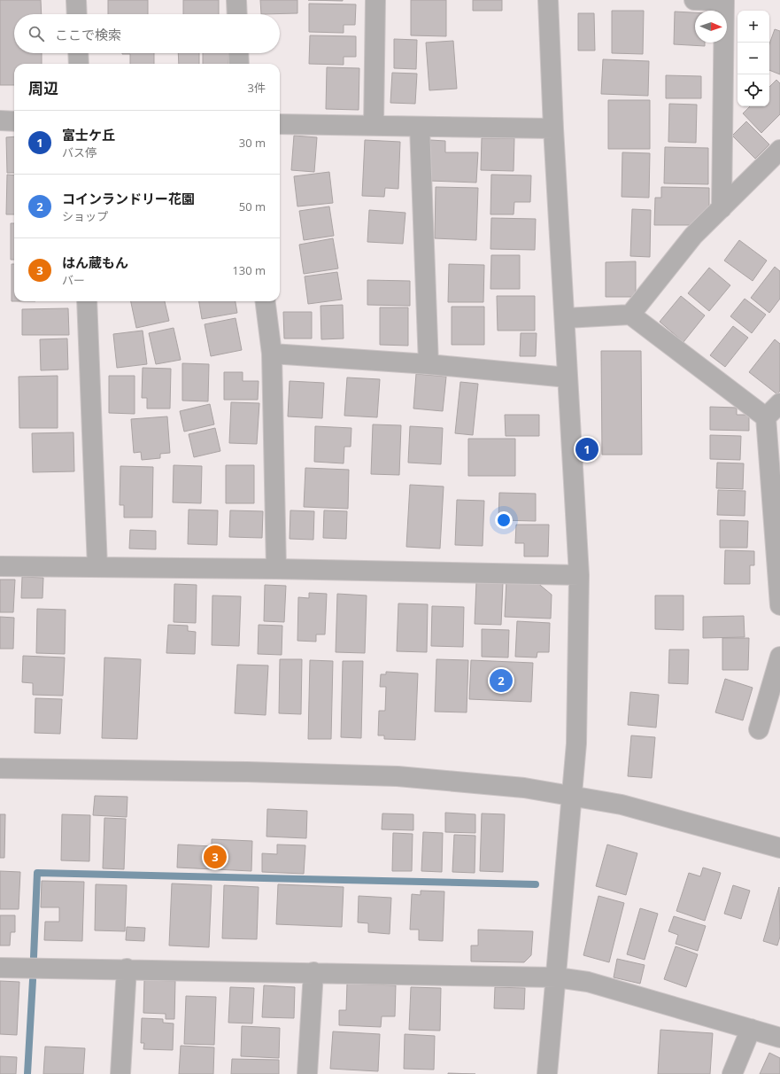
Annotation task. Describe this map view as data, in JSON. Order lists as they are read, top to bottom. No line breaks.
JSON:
{"north":"right","page":{"map_buttons":["+","−"],"search":"ここで検索","heading":["周辺","3件"],"list":[{"mark":"1","name":"富士ケ丘","note":"バス停","value":"30 m"},{"mark":"2","name":"コインランドリー花園","note":"ショップ","value":"50 m"},{"mark":"3","name":"はん蔵もん","note":"バー","value":"130 m"}],"pins":["1","2","3"]}}
